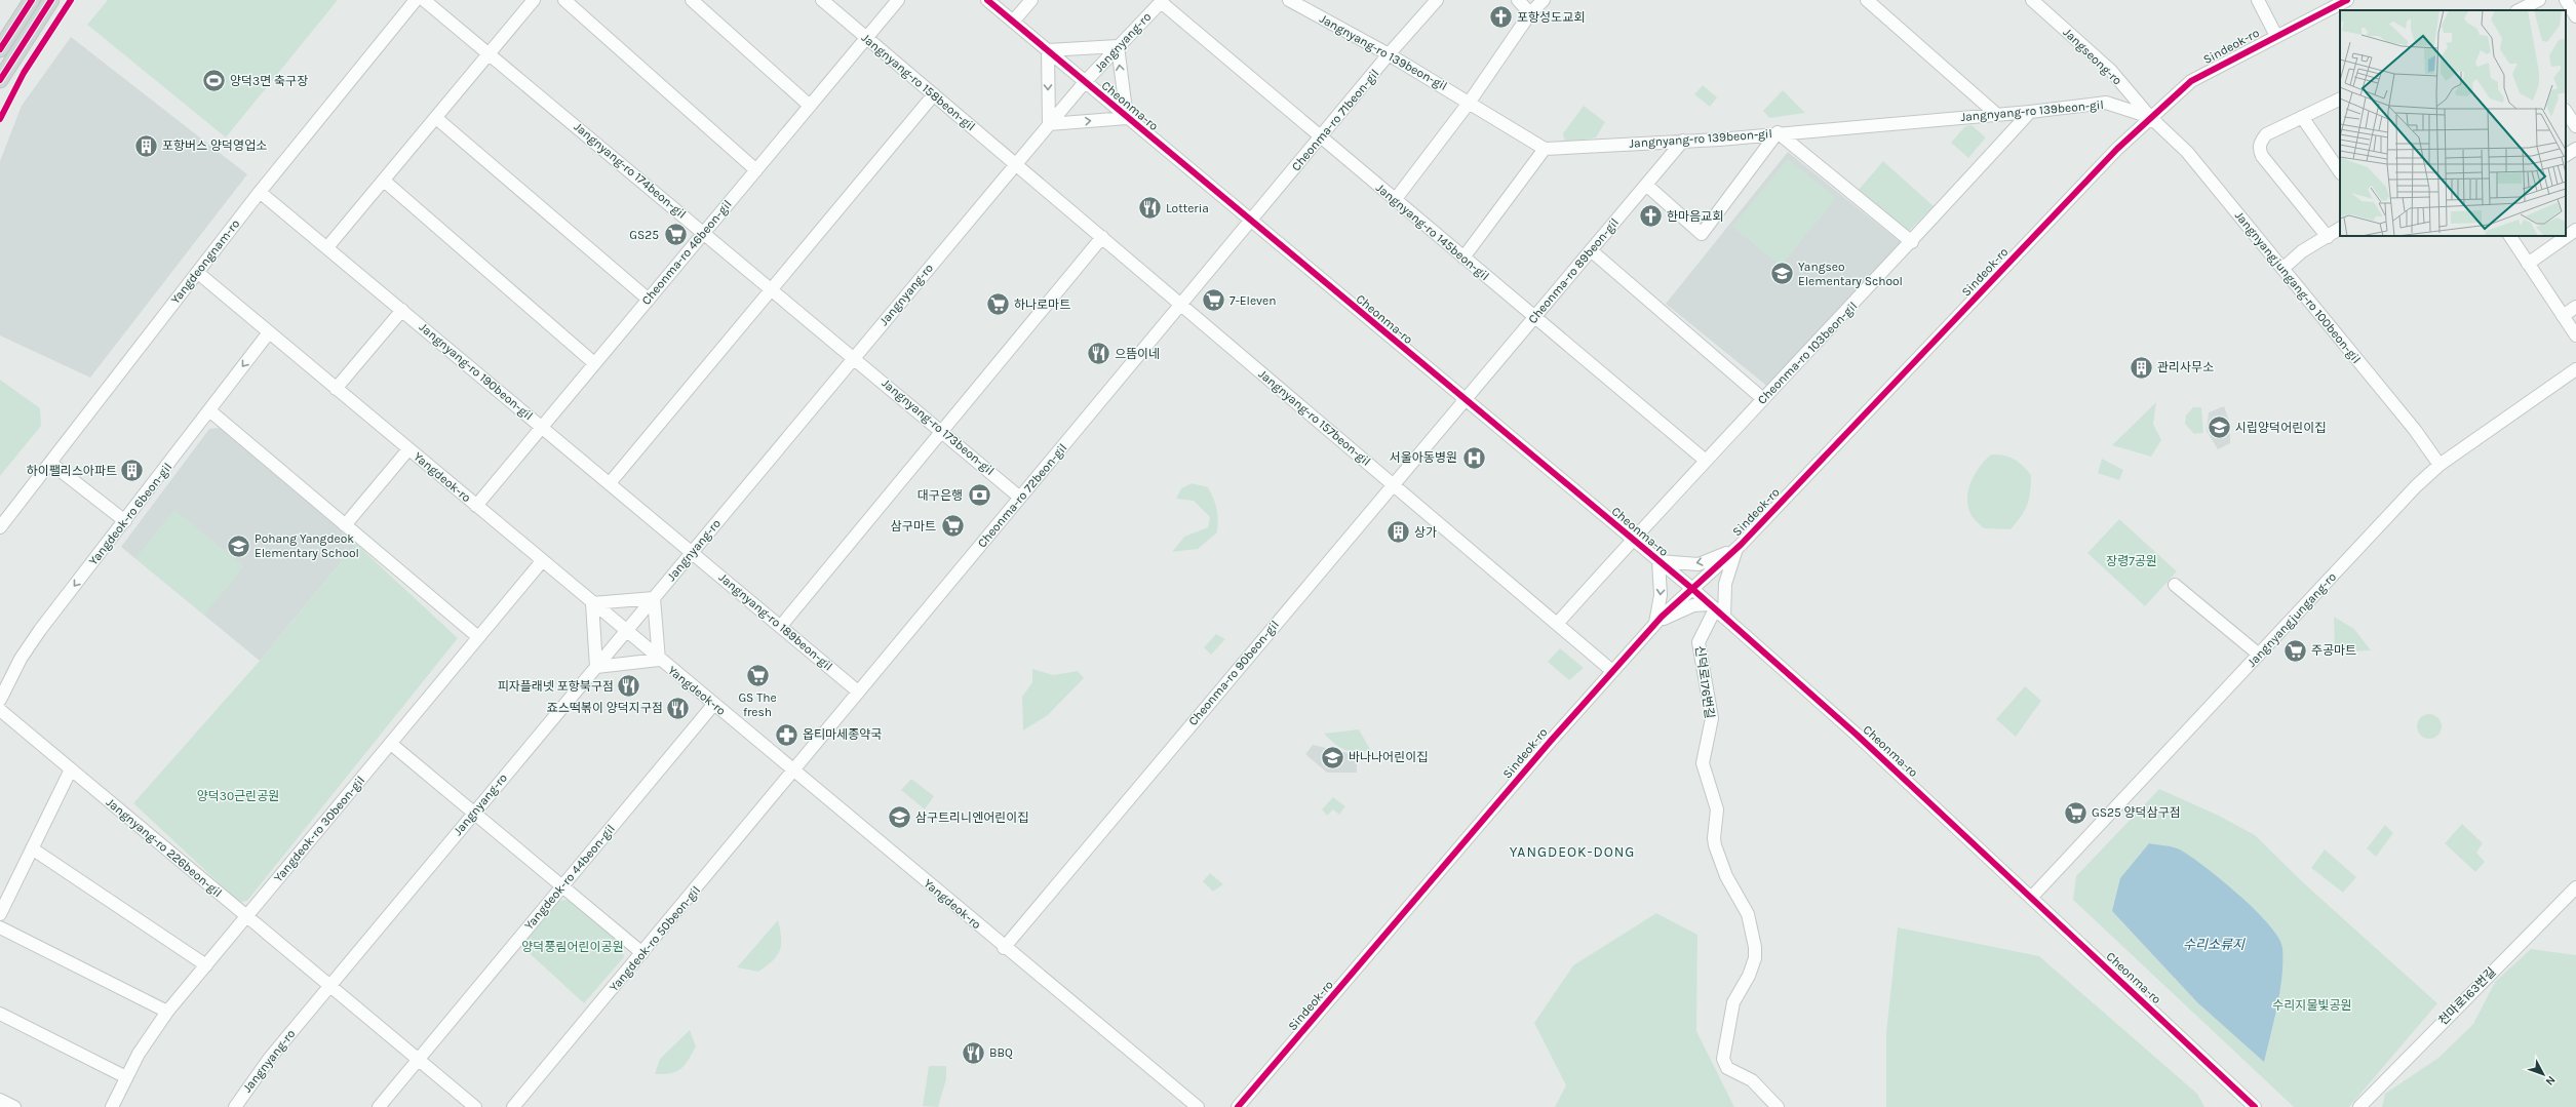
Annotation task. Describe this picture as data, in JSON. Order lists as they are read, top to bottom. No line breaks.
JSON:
{"streets":{"street":["Jangnyang-ro","Sindeok-ro","Jangnyang-ro 139beon-gil","Jangseong-ro","Jangnyang-ro 158beon-gil","Cheonma-ro","Cheonma-ro 71beon-gil","Jangnyang-ro 174beon-gil","Jangnyang-ro 145beon-gil","Cheonma-ro 46beon-gil","Yangdeongnam-ro","Cheonma-ro 89beon-gil","Jangnyangjungang-ro 100beon-gil","Cheonma-ro 103beon-gil","Jangnyang-ro 190beon-gil","Jangnyang-ro 157beon-gil","Jangnyang-ro 173beon-gil","Yangdeok-ro","Cheonma-ro 72beon-gil","Yangdeok-ro 6beon-gil","Jangnyangjungang-ro","Jangnyang-ro 189beon-gil","Cheonma-ro 90beon-gil","신덕로176번길","Yangdeok-ro 30beon-gil","Jangnyang-ro 226beon-gil","Yangdeok-ro 44beon-gil","Yangdeok-ro 50beon-gil","천마로163번길"]},"crossings":[["Jangnyang-ro","Jangnyang-ro 158beon-gil"],["Jangnyang-ro","Cheonma-ro"],["Jangnyang-ro","Jangnyang-ro 174beon-gil"],["Jangnyang-ro","Jangnyang-ro 145beon-gil"],["Jangnyang-ro","Jangnyang-ro 190beon-gil"],["Jangnyang-ro","Jangnyang-ro 157beon-gil"],["Jangnyang-ro","Jangnyang-ro 173beon-gil"],["Jangnyang-ro","Yangdeok-ro"],["Jangnyang-ro","Jangnyang-ro 189beon-gil"],["Jangnyang-ro","Jangnyang-ro 226beon-gil"],["Sindeok-ro","Jangnyang-ro 139beon-gil"],["Sindeok-ro","Jangseong-ro"],["Sindeok-ro","Cheonma-ro"],["Sindeok-ro","Jangnyangjungang-ro 100beon-gil"],["Sindeok-ro","Jangnyang-ro 157beon-gil"],["Jangnyang-ro 139beon-gil","Jangseong-ro"],["Jangnyang-ro 139beon-gil","Cheonma-ro 71beon-gil"],["Jangnyang-ro 139beon-gil","Cheonma-ro 89beon-gil"],["Jangnyang-ro 139beon-gil","Jangnyangjungang-ro 100beon-gil"],["Jangnyang-ro 139beon-gil","Cheonma-ro 103beon-gil"],["Jangseong-ro","Jangnyangjungang-ro 100beon-gil"],["Jangnyang-ro 158beon-gil","Cheonma-ro 46beon-gil"],["Jangnyang-ro 158beon-gil","Jangnyang-ro 157beon-gil"],["Cheonma-ro","Cheonma-ro 71beon-gil"],["Cheonma-ro","Cheonma-ro 89beon-gil"],["Cheonma-ro","Cheonma-ro 103beon-gil"],["Cheonma-ro","Cheonma-ro 72beon-gil"],["Cheonma-ro","Jangnyangjungang-ro"],["Cheonma-ro","Cheonma-ro 90beon-gil"],["Cheonma-ro","신덕로176번길"],["Cheonma-ro 71beon-gil","Jangnyang-ro 145beon-gil"],["Cheonma-ro 71beon-gil","Cheonma-ro 72beon-gil"],["Jangnyang-ro 174beon-gil","Cheonma-ro 46beon-gil"],["Jangnyang-ro 174beon-gil","Jangnyang-ro 173beon-gil"],["Jangnyang-ro 145beon-gil","Cheonma-ro 89beon-gil"],["Jangnyang-ro 145beon-gil","Cheonma-ro 103beon-gil"],["Cheonma-ro 46beon-gil","Jangnyang-ro 190beon-gil"],["Cheonma-ro 46beon-gil","Yangdeok-ro"],["Yangdeongnam-ro","Jangnyang-ro 190beon-gil"],["Yangdeongnam-ro","Yangdeok-ro"],["Cheonma-ro 89beon-gil","Cheonma-ro 90beon-gil"],["Jangnyangjungang-ro 100beon-gil","Jangnyangjungang-ro"],["Cheonma-ro 103beon-gil","Jangnyang-ro 157beon-gil"],["Jangnyang-ro 190beon-gil","Jangnyang-ro 189beon-gil"],["Jangnyang-ro 157beon-gil","Cheonma-ro 72beon-gil"],["Jangnyang-ro 157beon-gil","Cheonma-ro 90beon-gil"],["Jangnyang-ro 173beon-gil","Cheonma-ro 72beon-gil"],["Yangdeok-ro","Cheonma-ro 72beon-gil"],["Yangdeok-ro","Yangdeok-ro 6beon-gil"],["Yangdeok-ro","Cheonma-ro 90beon-gil"],["Yangdeok-ro","Yangdeok-ro 30beon-gil"],["Yangdeok-ro","Yangdeok-ro 44beon-gil"],["Yangdeok-ro","Yangdeok-ro 50beon-gil"],["Cheonma-ro 72beon-gil","Jangnyang-ro 189beon-gil"],["Cheonma-ro 72beon-gil","Yangdeok-ro 50beon-gil"],["Yangdeok-ro 30beon-gil","Jangnyang-ro 226beon-gil"],["Jangnyang-ro 226beon-gil","Yangdeok-ro 44beon-gil"]],"one_way":["Yangdeok-ro 6beon-gil"],"districts":["YANGDEOK-DONG"],"water":["수리소류지"],"parks":["장령7공원","양덕30근린공원","양덕풍림어린이공원","수리지물빛공원"],"places":{"church":["포항성도교회","한마음교회"],"sports":["양덕3면 축구장"],"building":["포항버스 양덕영업소","관리사무소","하이팰리스아파트","상가"],"restaurant":["Lotteria","으뜸이네","피자플래넷 포항북구점","죠스떡볶이 양덕지구점","BBQ"],"supermarket":["GS25","7-Eleven","하나로마트","삼구마트","주공마트","GS The fresh","GS25 양덕삼구점"],"school or university":["Yangseo Elementary School","시립양덕어린이집","Pohang Yangdeok Elementary School","바나나어린이집","삼구트리니엔어린이집"],"hospital":["서울아동병원"],"bank":["대구은행"],"pharmacy":["옵티마세종약국"]},"north":"bottom right"}
